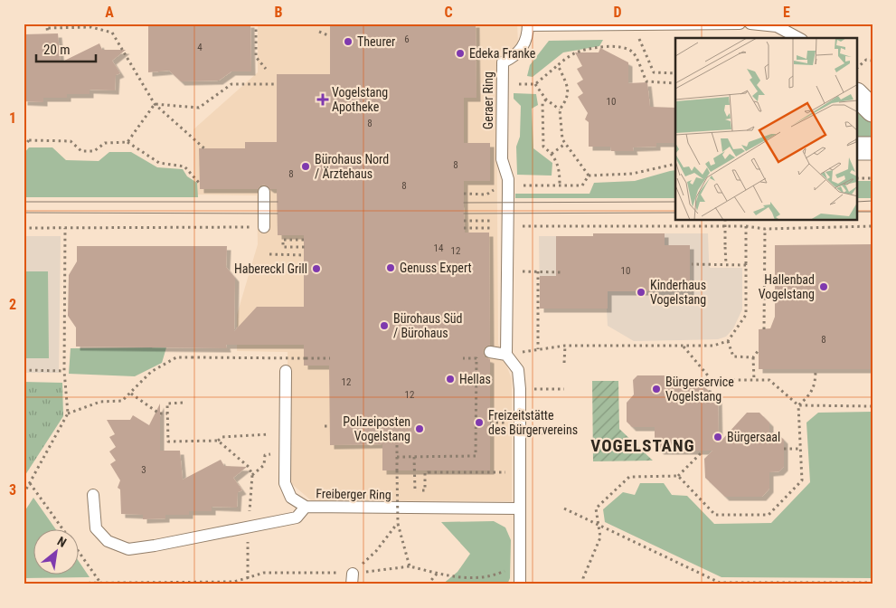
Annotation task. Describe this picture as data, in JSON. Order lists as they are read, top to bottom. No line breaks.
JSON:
{"streets":{"lane":["Geraer Ring","Freiberger Ring"]},"districts":["VOGELSTANG"],"places":{"other":["Theurer","Edeka Franke","Bürohaus Nord / Ärztehaus","Genuss Expert","Habereckl Grill","Hallenbad Vogelstang","Kinderhaus Vogelstang","Bürohaus Süd / Bürohaus","Hellas","Bürgerservice Vogelstang","Freizeitstätte des Bürgervereins","Polizeiposten Vogelstang","Bürgersaal"],"health":["Vogelstang Apotheke"]},"house_numbers":["6","4","10","8","8","8","8","14","12","10","8","12","12","3"],"scale_bar":"20 m","north":"top right","grid":{"columns":["A","B","C","D","E"],"rows":["1","2","3"]}}
